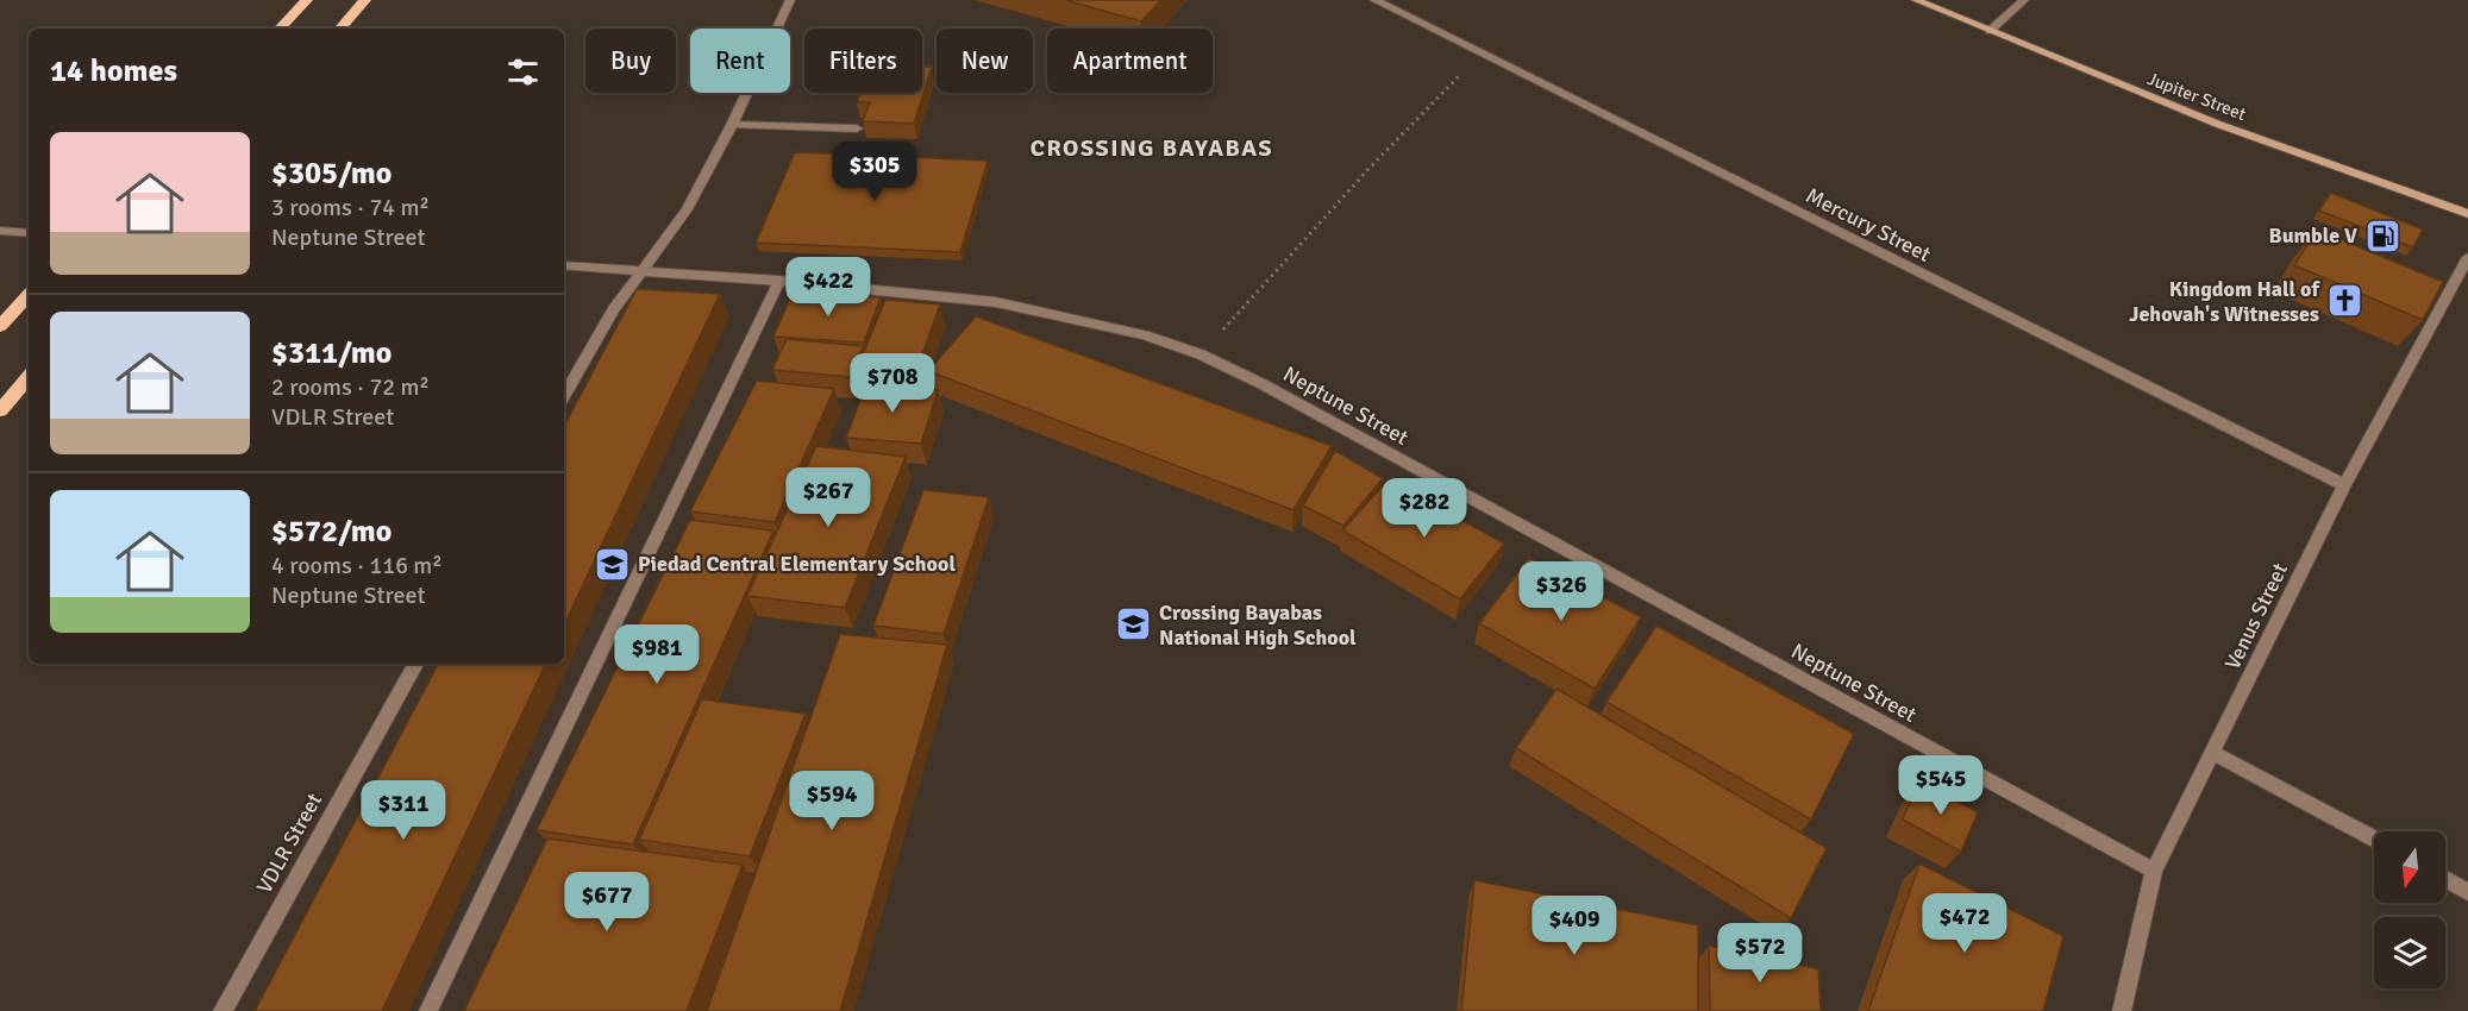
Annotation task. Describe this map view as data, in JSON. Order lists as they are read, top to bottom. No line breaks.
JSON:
{"streets":{"main road":["Jupiter Street"],"street":["Mercury Street","Neptune Street","Venus Street","VDLR Street"]},"crossings":[["Mercury Street","Venus Street"],["Neptune Street","Venus Street"]],"districts":["CROSSING BAYABAS"],"places":{"fuel station":["Bumble V"],"church":["Kingdom Hall of Jehovah's Witnesses"],"school or university":["Piedad Central Elementary School","Crossing Bayabas National High School"]},"north":"bottom","page":{"chip":["Buy","Rent","Filters","New","Apartment"],"heading":"14 homes","list":[{"name":"$305/mo","note":"3 rooms · 74 m² · Neptune Street"},{"name":"$311/mo","note":"2 rooms · 72 m² · VDLR Street"},{"name":"$572/mo","note":"4 rooms · 116 m² · Neptune Street"}],"price":["$305","$422","$708","$267","$282","$326","$981","$545","$594","$311","$677","$472","$409","$572"]}}
